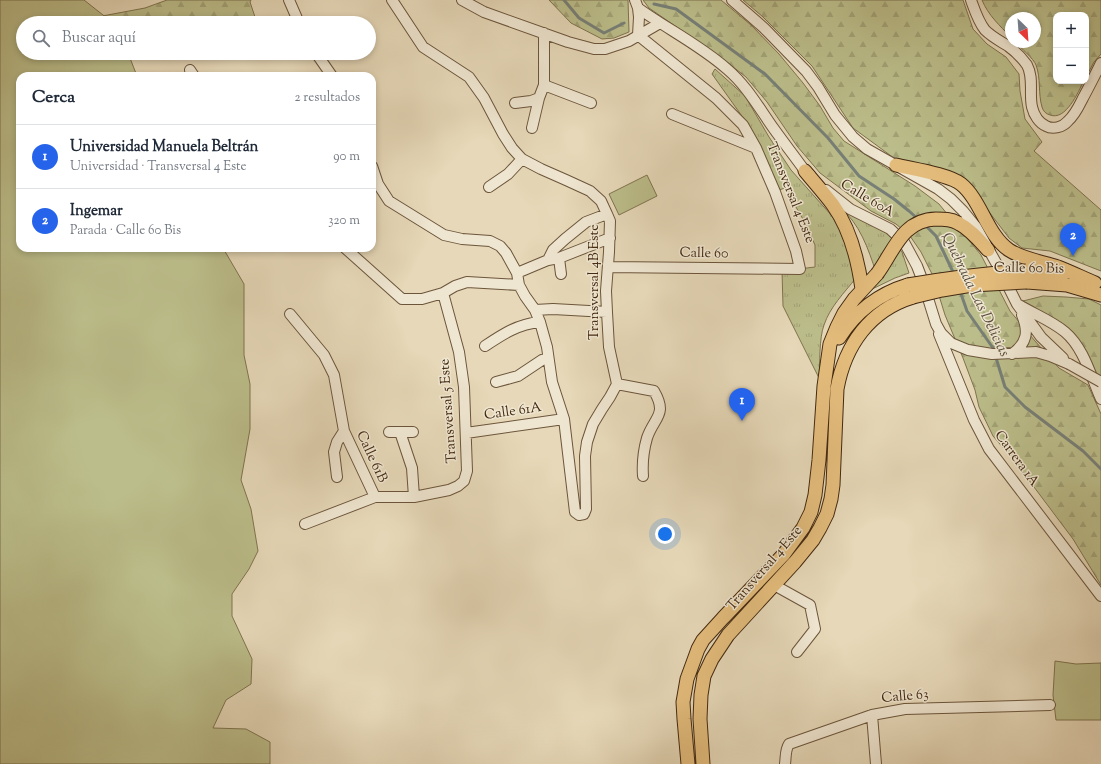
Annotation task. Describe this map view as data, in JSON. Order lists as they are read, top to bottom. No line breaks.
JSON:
{"streets":{"main road":["Transversal 4 Este","Calle 60 Bis"],"street":["Calle 60A","Calle 60","Transversal 4B Este","Transversal 5 Este","Calle 61A","Calle 61B","Carrera 1A","Calle 63"]},"crossings":[["Transversal 4 Este","Calle 60"],["Transversal 4 Este","Calle 60 Bis"],["Calle 60A","Carrera 1A"],["Calle 60","Transversal 4B Este"],["Transversal 5 Este","Calle 61A"],["Transversal 5 Este","Calle 61B"]],"water":["Quebrada Las Delicias"],"north":"bottom right","page":{"map_buttons":["+","−"],"search":"Buscar aquí","heading":["Cerca","2 resultados"],"list":[{"mark":"1","name":"Universidad Manuela Beltrán","note":"Universidad · Transversal 4 Este","value":"90 m"},{"mark":"2","name":"Ingemar","note":"Parada · Calle 60 Bis","value":"320 m"}],"pins":["2","1"]}}
